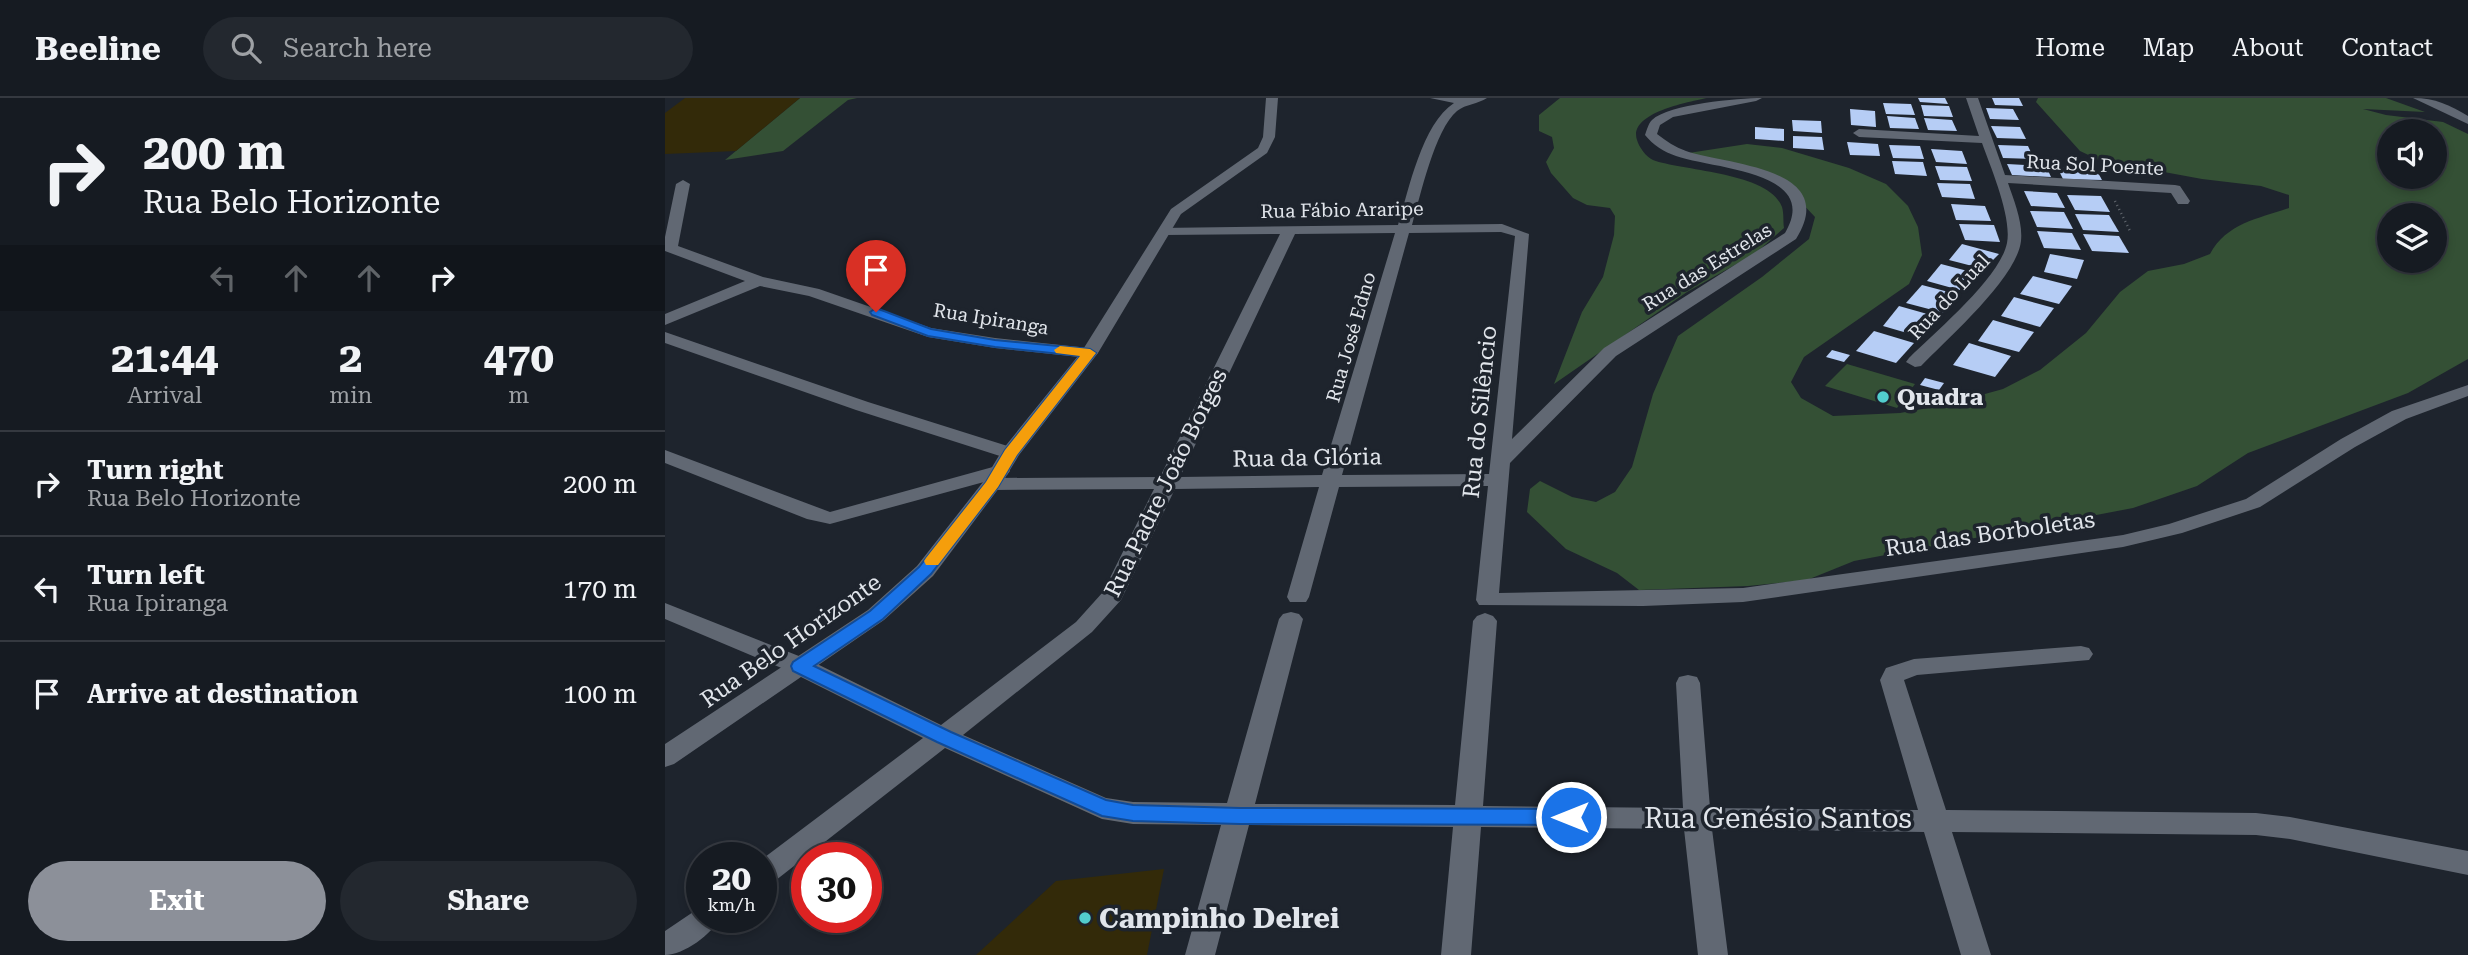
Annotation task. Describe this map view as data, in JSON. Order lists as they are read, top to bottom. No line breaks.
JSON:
{"streets":{"street":["Rua Sol Poente","Rua Fábio Araripe","Rua das Estrelas","Rua do Lual","Rua Ipiranga","Rua José Edno","Rua do Silêncio","Rua da Glória","Rua Padre João Borges","Rua das Borboletas","Rua Belo Horizonte","Rua Genésio Santos"]},"crossings":[["Rua Sol Poente","Rua do Lual"],["Rua Fábio Araripe","Rua José Edno"],["Rua Fábio Araripe","Rua do Silêncio"],["Rua Fábio Araripe","Rua Padre João Borges"],["Rua Fábio Araripe","Rua Belo Horizonte"],["Rua das Estrelas","Rua do Silêncio"],["Rua das Estrelas","Rua da Glória"],["Rua Ipiranga","Rua Belo Horizonte"],["Rua José Edno","Rua da Glória"],["Rua José Edno","Rua Genésio Santos"],["Rua do Silêncio","Rua da Glória"],["Rua do Silêncio","Rua das Borboletas"],["Rua do Silêncio","Rua Genésio Santos"],["Rua da Glória","Rua Padre João Borges"],["Rua da Glória","Rua Belo Horizonte"],["Rua Padre João Borges","Rua Genésio Santos"],["Rua Belo Horizonte","Rua Genésio Santos"]],"places":["Quadra","Campinho Delrei"],"page":{"header":"Beeline","search":"Search here","nav":["Home","Map","About","Contact"],"turn":["200 m","Rua Belo Horizonte"],"eta":["21:44","Arrival","2","min","470","m"],"list":[{"name":"Turn right","note":"Rua Belo Horizonte","value":"200 m"},{"name":"Turn left","note":"Rua Ipiranga","value":"170 m"},{"name":"Arrive at destination","value":"100 m"}],"speed":"20 km/h","limit":"30","buttons":["Exit","Share"]}}
